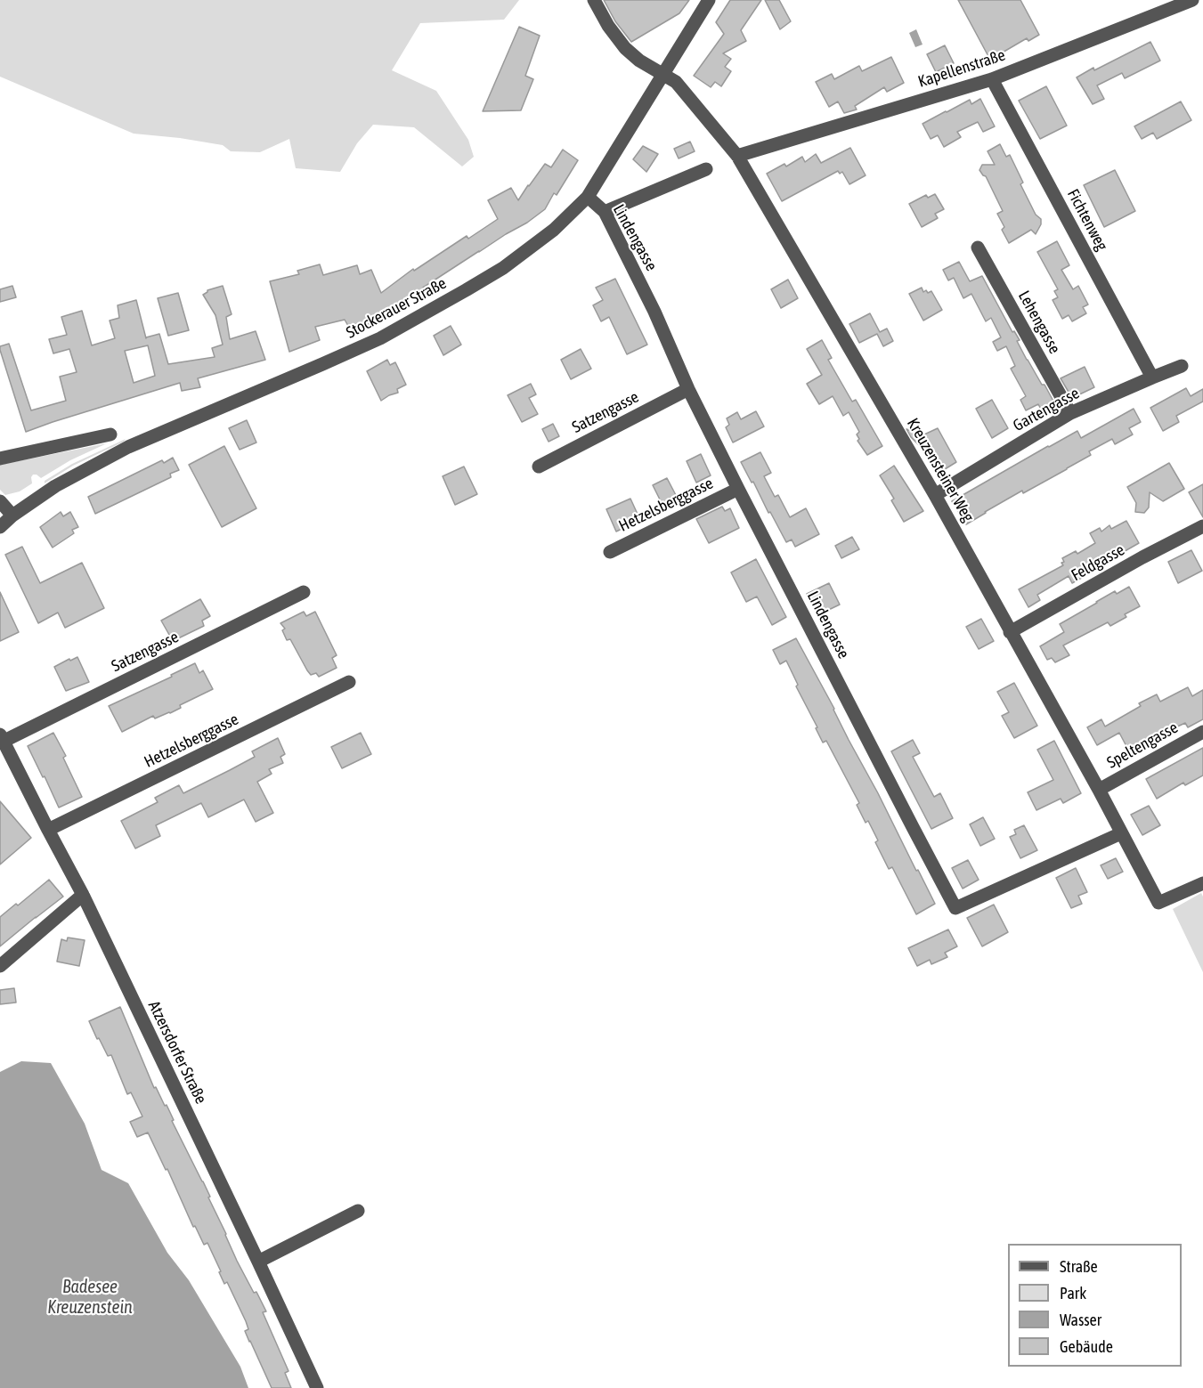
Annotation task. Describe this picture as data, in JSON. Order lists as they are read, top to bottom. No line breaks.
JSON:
{"streets":{"street":["Kapellenstraße","Fichtenweg","Lindengasse","Stockerauer Straße","Lehengasse","Gartengasse","Satzengasse","Kreuzensteiner Weg","Hetzelsberggasse","Feldgasse","Speltengasse","Atzersdorfer Straße"]},"crossings":[["Kapellenstraße","Fichtenweg"],["Kapellenstraße","Kreuzensteiner Weg"],["Fichtenweg","Gartengasse"],["Lindengasse","Stockerauer Straße"],["Lindengasse","Satzengasse"],["Lindengasse","Kreuzensteiner Weg"],["Lindengasse","Hetzelsberggasse"],["Stockerauer Straße","Kreuzensteiner Weg"],["Lehengasse","Gartengasse"],["Gartengasse","Kreuzensteiner Weg"],["Satzengasse","Atzersdorfer Straße"],["Kreuzensteiner Weg","Feldgasse"],["Kreuzensteiner Weg","Speltengasse"],["Hetzelsberggasse","Atzersdorfer Straße"]],"water":["Badesee Kreuzenstein"],"legend":["Straße","Park","Wasser","Gebäude"]}
